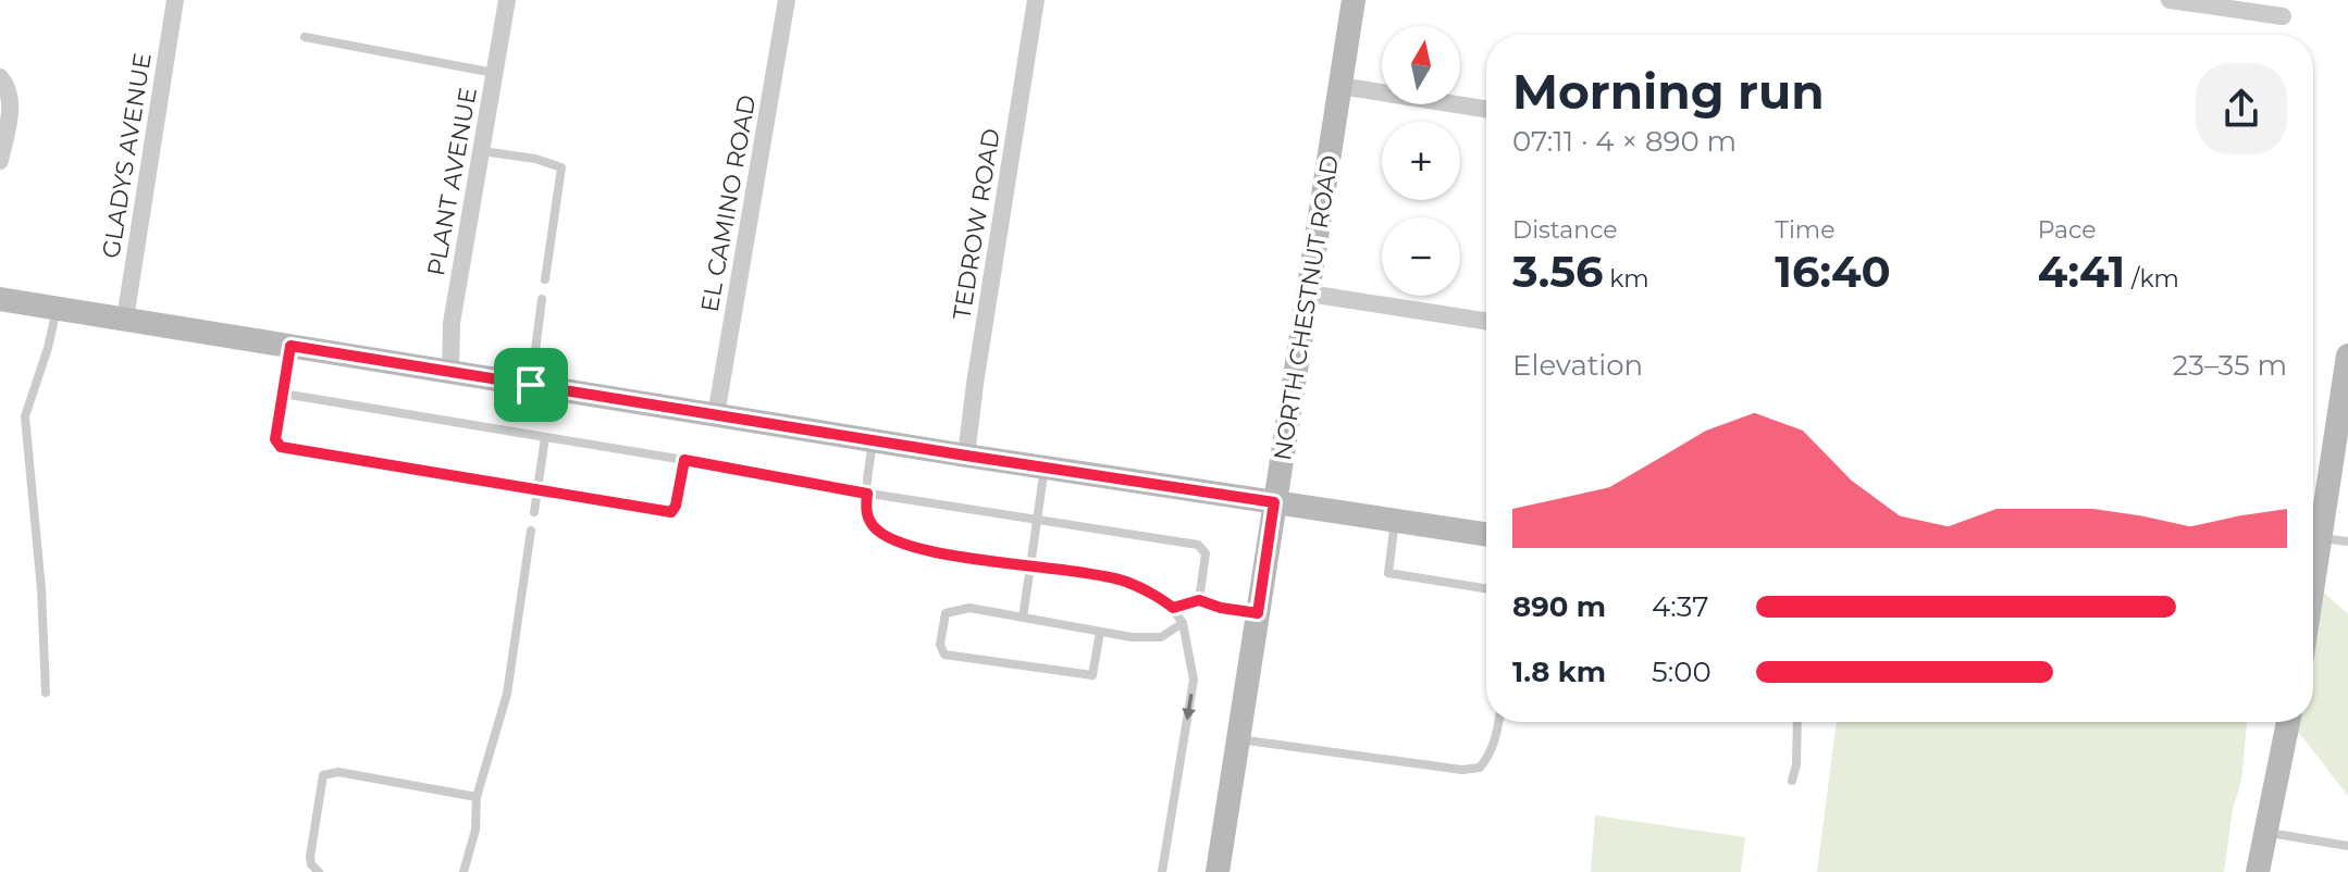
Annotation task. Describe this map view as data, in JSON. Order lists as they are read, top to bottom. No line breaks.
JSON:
{"streets":{"street":["GLADYS AVENUE","PLANT AVENUE","EL CAMINO ROAD","TEDROW ROAD","NORTH CHESTNUT ROAD"]},"north":"top","page":{"map_buttons":["+","−"],"heading":["Morning run","07:11 · 4 × 890 m"],"stats":[["Distance","3.56 km"],["Time","16:40"],["Pace","4:41 /km"]],"chart":["Elevation","23–35 m"],"list":[{"name":"890 m","note":"4:37"},{"name":"1.8 km","note":"5:00"}]}}
